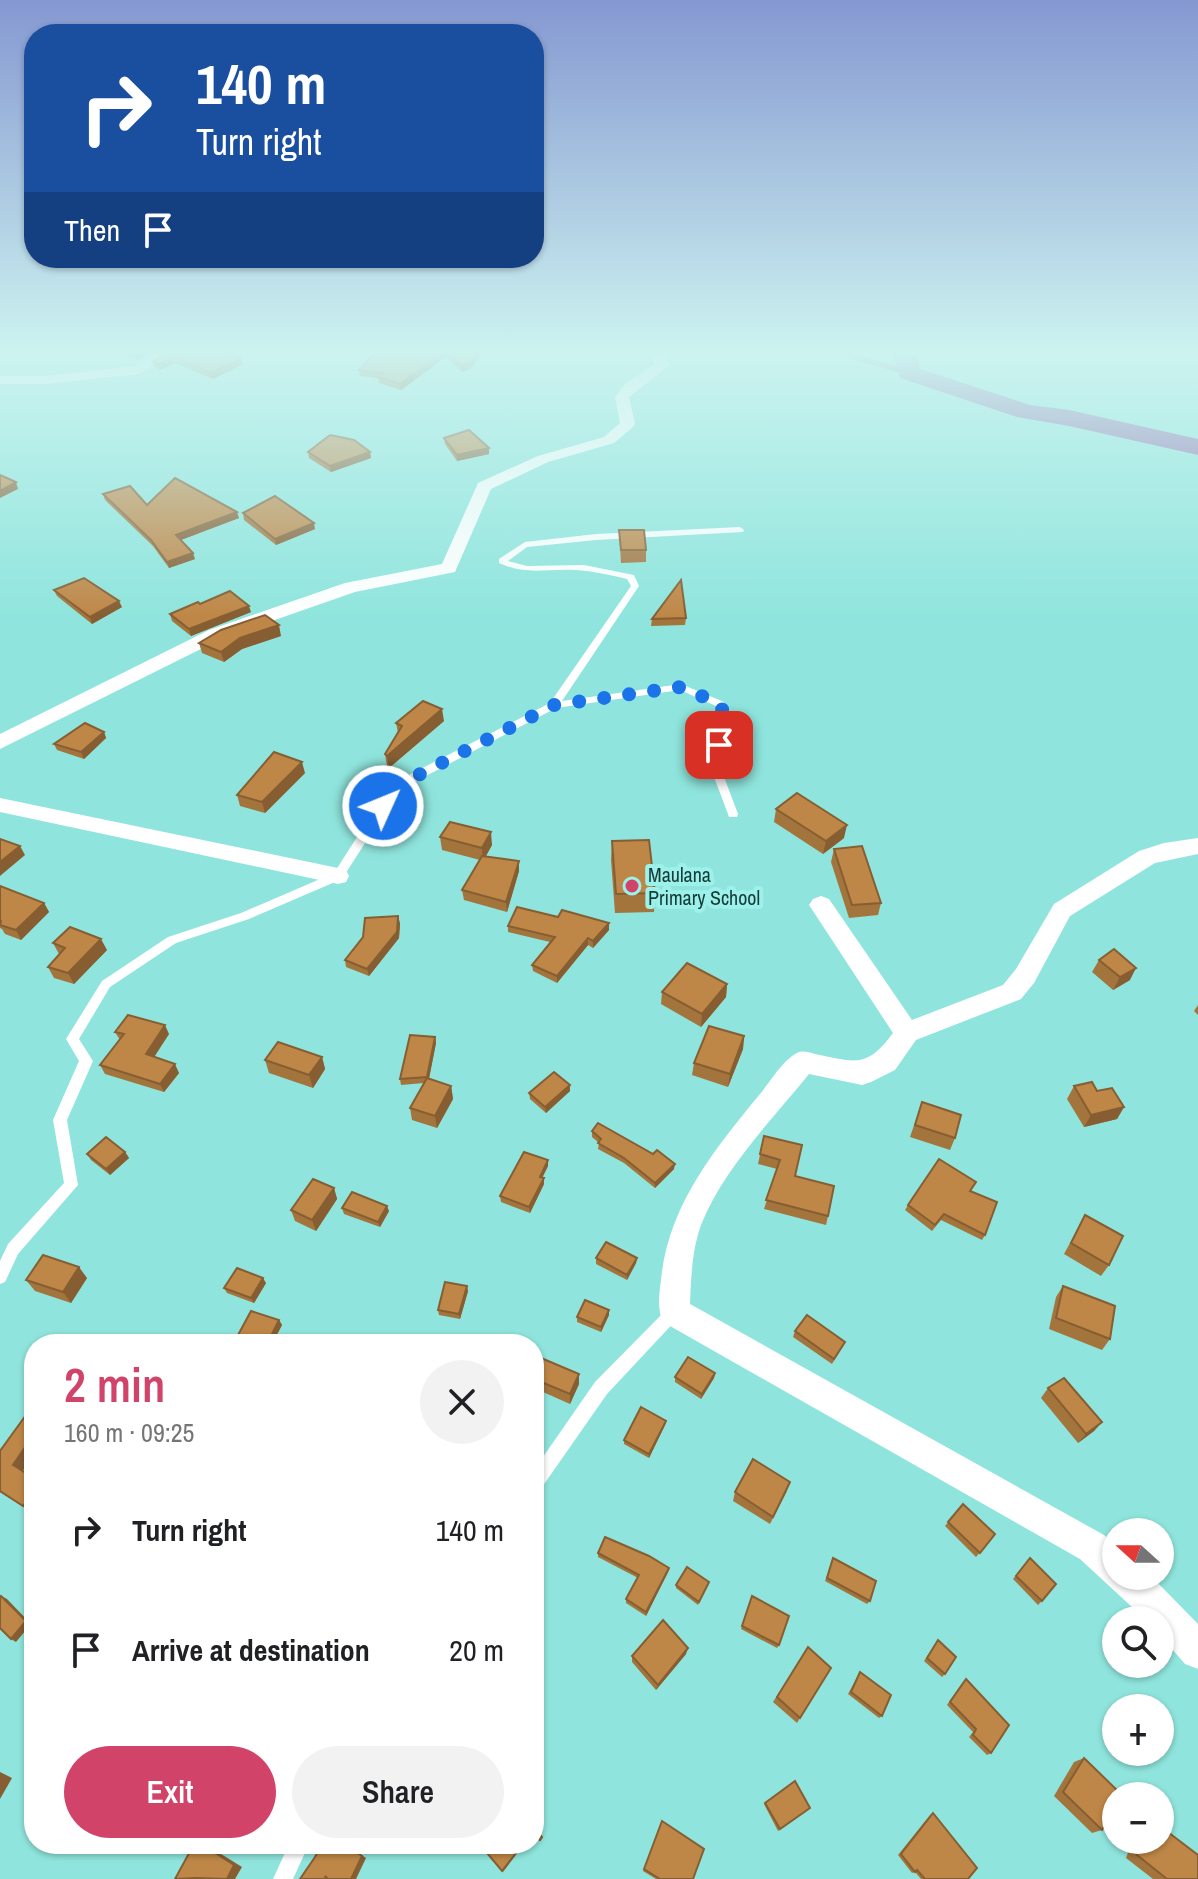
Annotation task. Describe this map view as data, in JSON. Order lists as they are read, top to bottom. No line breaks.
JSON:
{"places":["Maulana Primary School"],"north":"left","page":{"turn":["140 m","Turn right"],"then":"Then","heading":["2 min","160 m · 09:25"],"list":[{"name":"Turn right","value":"140 m"},{"name":"Arrive at destination","value":"20 m"}],"map_buttons":["+","−"],"buttons":["Exit","Share"]}}
